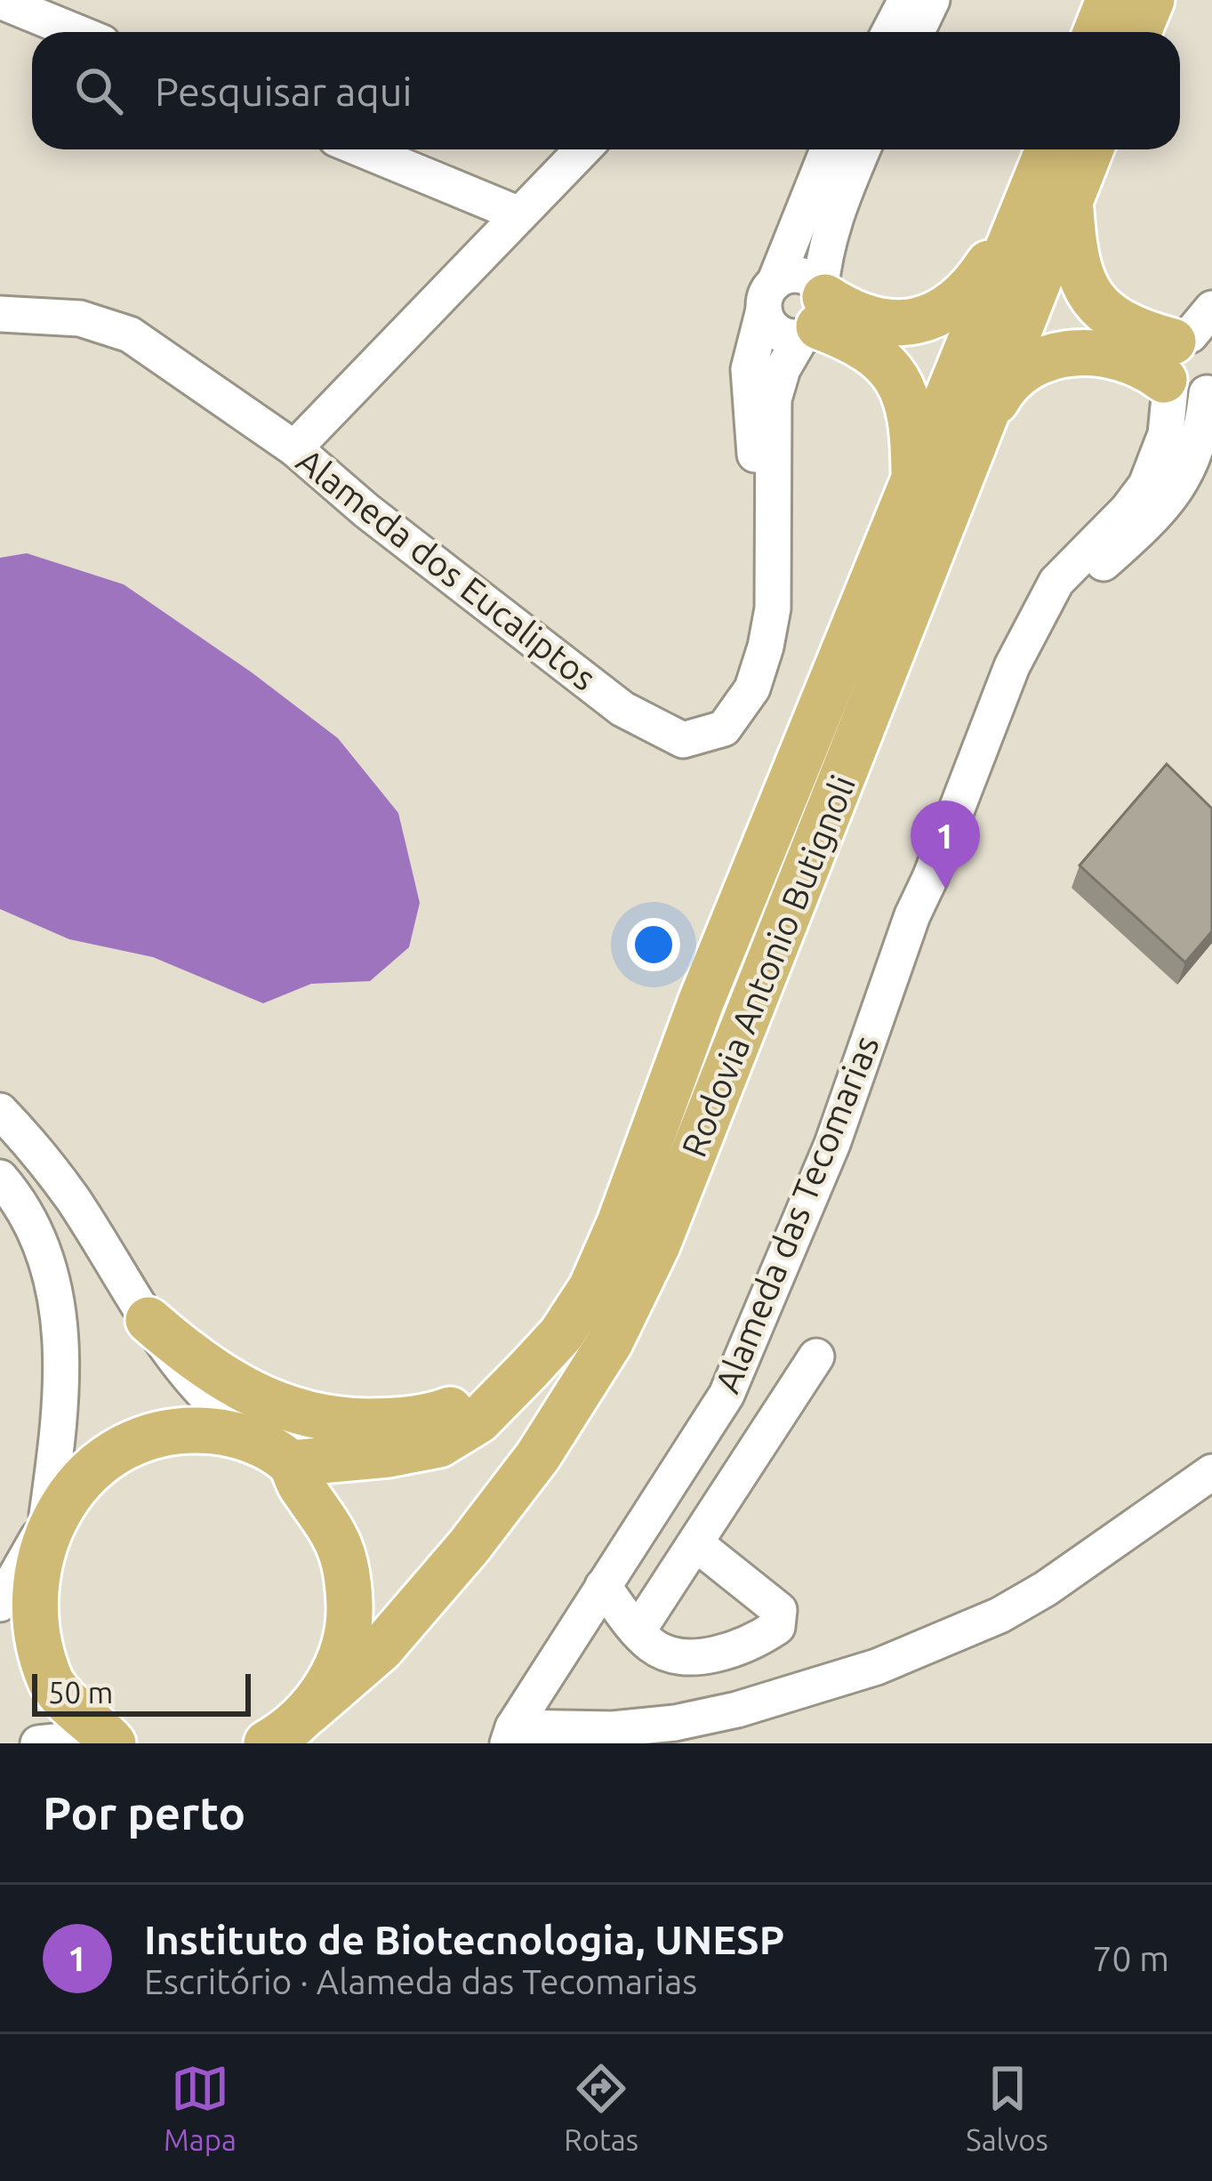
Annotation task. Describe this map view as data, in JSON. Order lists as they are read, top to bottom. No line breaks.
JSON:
{"streets":{"main road":["Rodovia Antonio Butignoli"],"street":["Alameda dos Eucaliptos","Alameda das Tecomarias"]},"scale_bar":"50 m","page":{"search":"Pesquisar aqui","pins":"1","scale":"50 m","heading":"Por perto","list":[{"mark":"1","name":"Instituto de Biotecnologia, UNESP","note":"Escritório · Alameda das Tecomarias","value":"70 m"}],"nav":["Mapa","Rotas","Salvos"]}}
